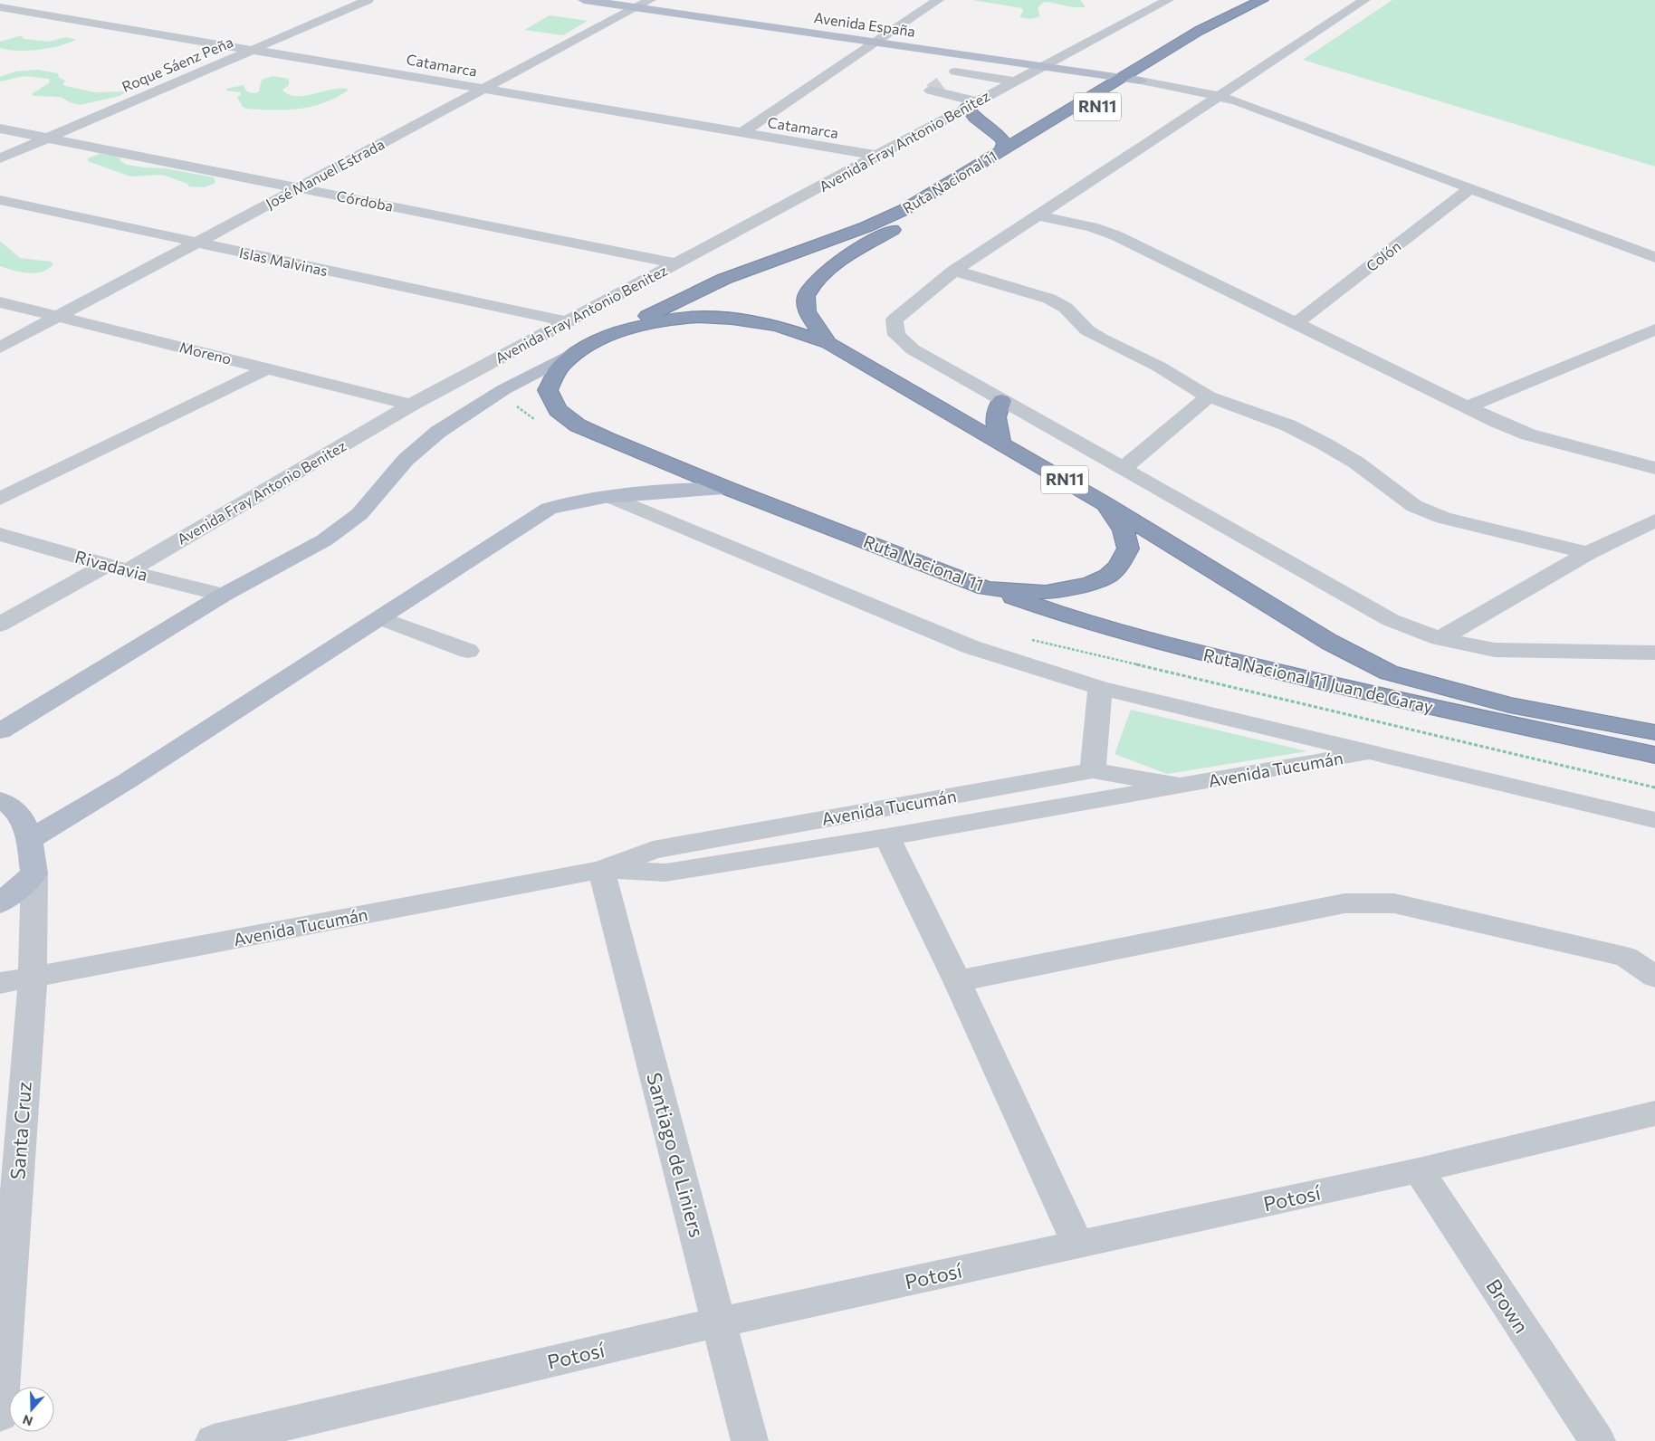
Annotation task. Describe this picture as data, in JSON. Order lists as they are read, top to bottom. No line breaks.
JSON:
{"streets":{"highway":["RN11","Ruta Nacional 11","Ruta Nacional 11 Juan de Garay"],"main road":["Avenida España"],"street":["Roque Sáenz Peña","Catamarca","Avenida Fray Antonio Benitez","José Manuel Estrada","Córdoba","Colón","Islas Malvinas","Moreno","Rivadavia","Avenida Tucumán","Santa Cruz","Santiago de Liniers","Potosí","Brown"]},"crossings":[["Avenida España","Avenida Fray Antonio Benitez"],["Avenida España","José Manuel Estrada"],["Avenida España","Ruta Nacional 11"],["Roque Sáenz Peña","Catamarca"],["Roque Sáenz Peña","Córdoba"],["Catamarca","Avenida Fray Antonio Benitez"],["Catamarca","José Manuel Estrada"],["Avenida Fray Antonio Benitez","Córdoba"],["Avenida Fray Antonio Benitez","Islas Malvinas"],["Avenida Fray Antonio Benitez","Moreno"],["Avenida Fray Antonio Benitez","Rivadavia"],["José Manuel Estrada","Córdoba"],["José Manuel Estrada","Islas Malvinas"],["José Manuel Estrada","Moreno"],["Ruta Nacional 11","Ruta Nacional 11 Juan de Garay"],["Avenida Tucumán","Santa Cruz"],["Avenida Tucumán","Santiago de Liniers"],["Santiago de Liniers","Potosí"],["Potosí","Brown"]],"north":"bottom"}
